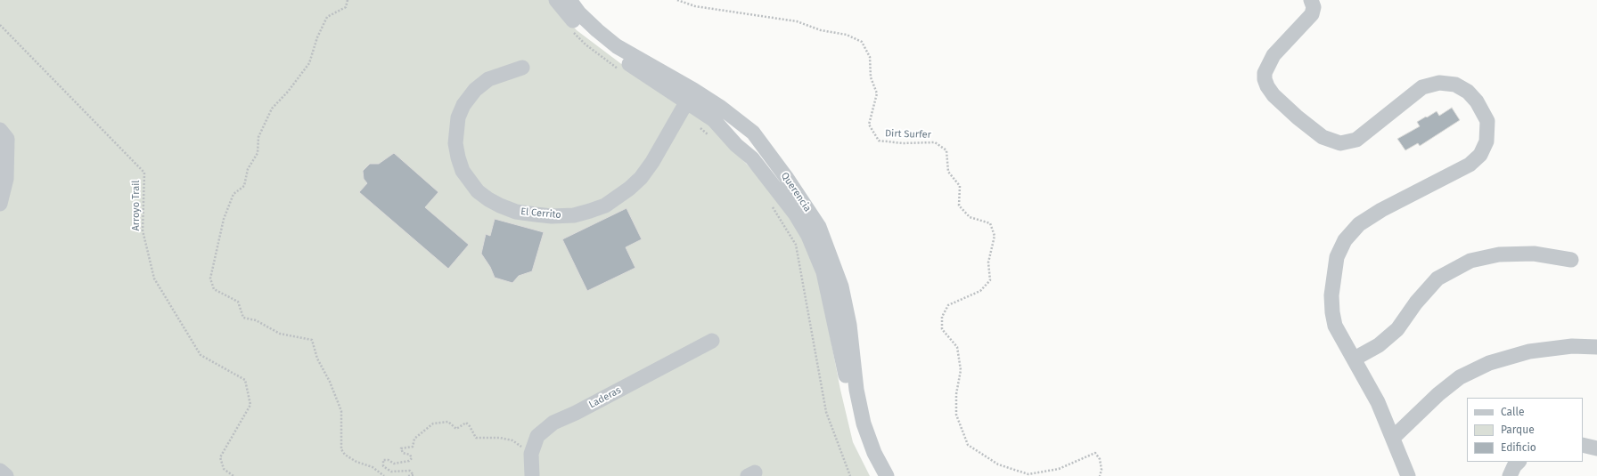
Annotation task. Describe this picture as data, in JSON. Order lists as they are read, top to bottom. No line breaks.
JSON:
{"streets":{"street":["Querencia","El Cerrito","Laderas"],"path":["Dirt Surfer","Arroyo Trail"]},"crossings":[["Querencia","El Cerrito"]],"legend":["Calle","Parque","Edificio"]}
